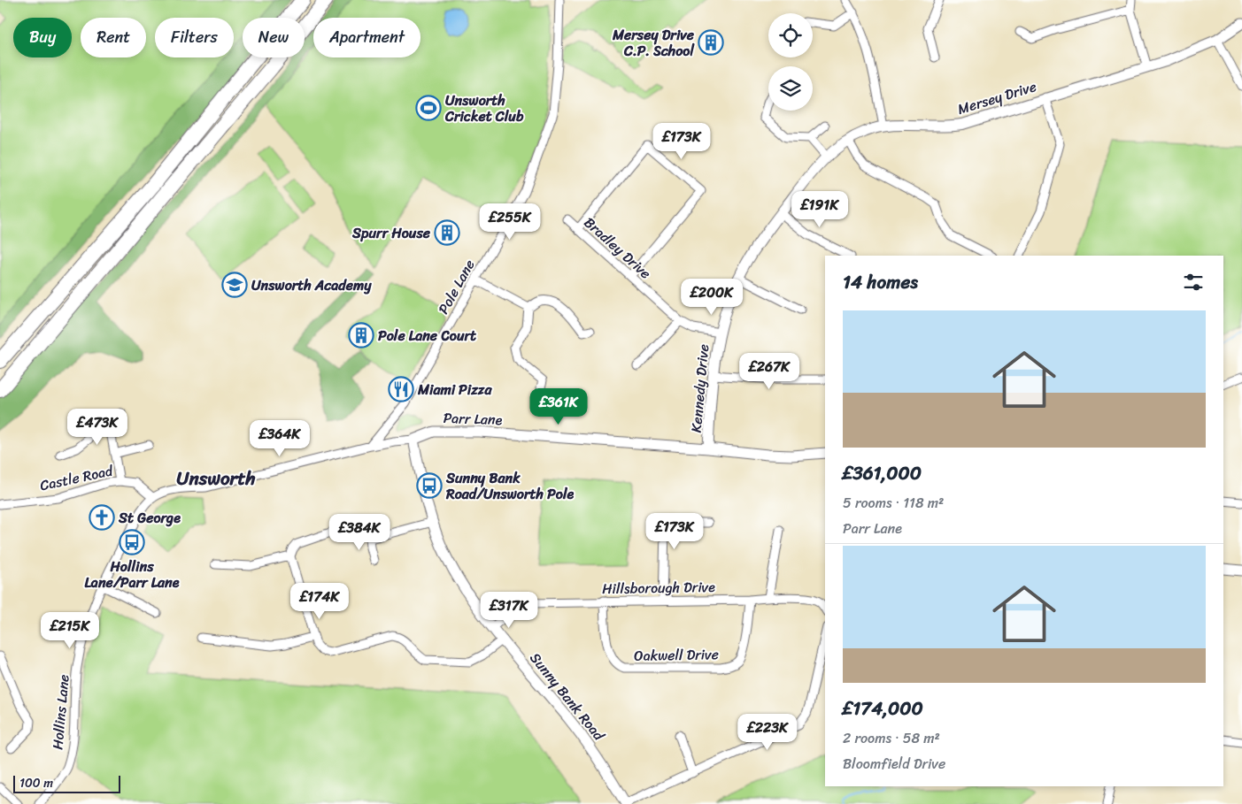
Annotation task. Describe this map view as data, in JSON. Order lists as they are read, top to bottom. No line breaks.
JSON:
{"streets":{"street":["Mersey Drive","Bradley Drive","Pole Lane","Kennedy Drive","Parr Lane","Castle Road","Hillsborough Drive","Oakwell Drive","Sunny Bank Road","Hollins Lane"]},"crossings":[["Mersey Drive","Kennedy Drive"],["Bradley Drive","Kennedy Drive"],["Pole Lane","Parr Lane"],["Kennedy Drive","Parr Lane"],["Parr Lane","Castle Road"],["Parr Lane","Sunny Bank Road"],["Parr Lane","Hollins Lane"],["Castle Road","Hollins Lane"],["Hillsborough Drive","Oakwell Drive"],["Hillsborough Drive","Sunny Bank Road"]],"districts":["Unsworth"],"places":{"building":["Mersey Drive C.P. School","Spurr House","Pole Lane Court"],"sports":["Unsworth Cricket Club"],"school or university":["Unsworth Academy"],"restaurant":["Miami Pizza"],"bus stop":["Sunny Bank Road/Unsworth Pole","Hollins Lane/Parr Lane"],"church":["St George"]},"scale_bar":"100 m","page":{"chip":["Buy","Rent","Filters","New","Apartment"],"price":["£173K","£191K","£255K","£200K","£267K","£361K","£473K","£364K","£173K","£384K","£174K","£317K","£215K","£223K"],"heading":"14 homes","list":[{"name":"£361,000","note":"5 rooms · 118 m² · Parr Lane"},{"name":"£174,000","note":"2 rooms · 58 m² · Bloomfield Drive"}],"scale":"100 m"}}
